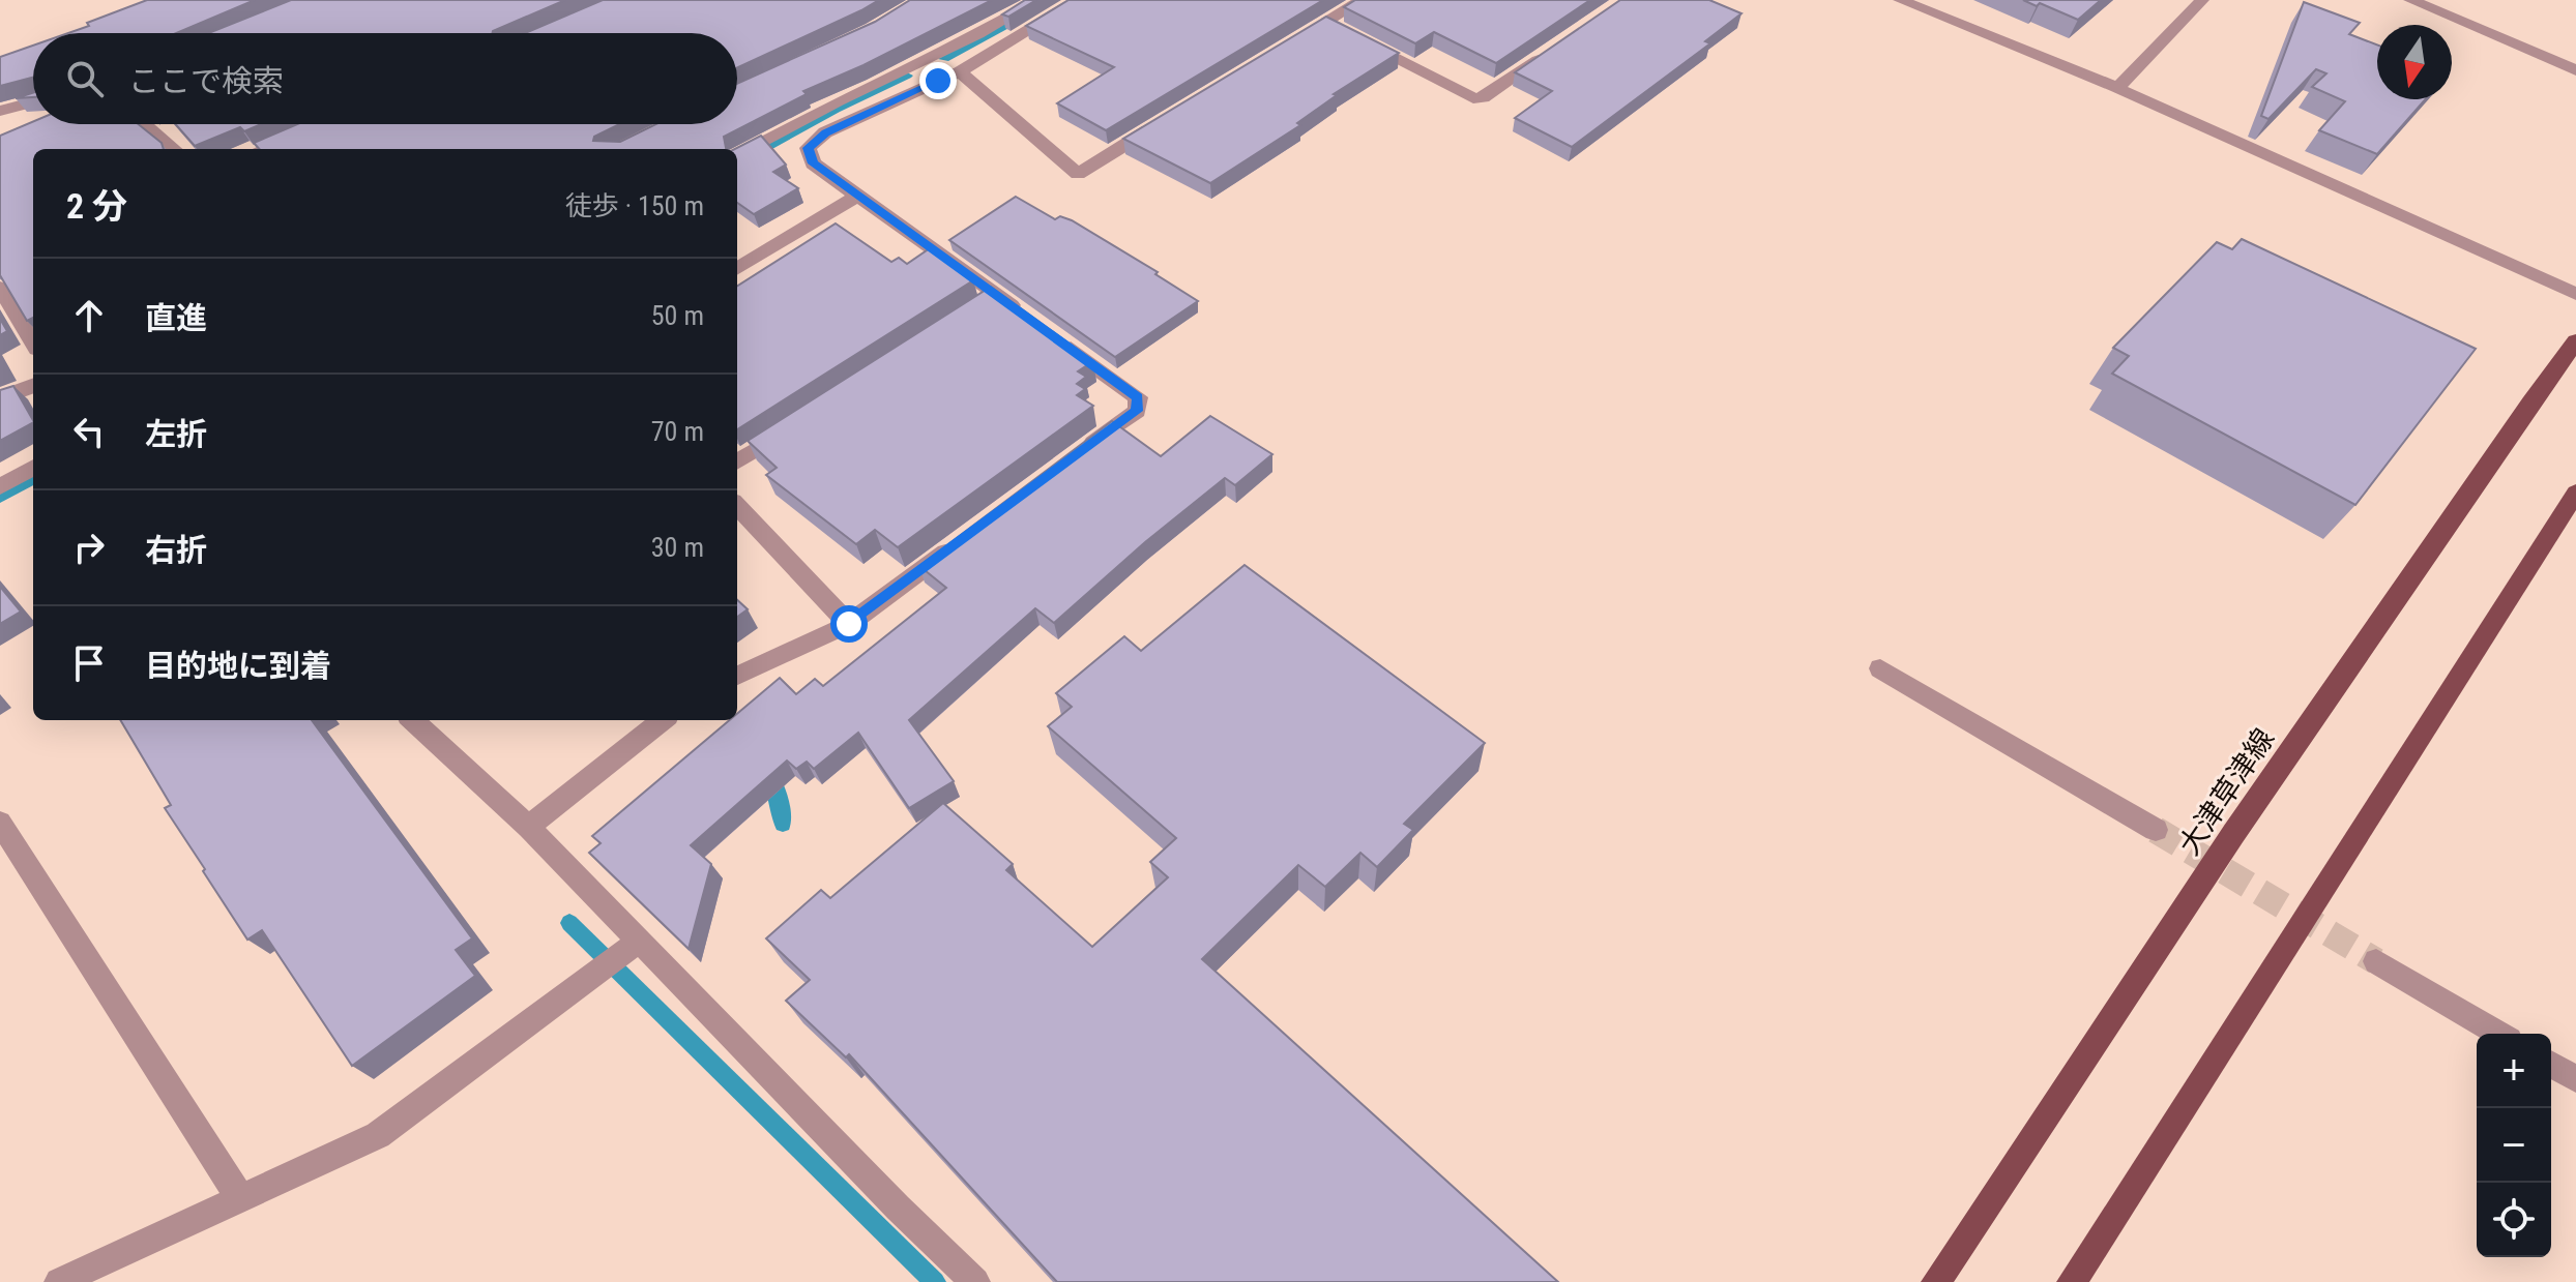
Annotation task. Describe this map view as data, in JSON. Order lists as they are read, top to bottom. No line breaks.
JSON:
{"streets":{"main road":["大津草津線"]},"north":"bottom","page":{"search":"ここで検索","heading":["2 分","徒歩 · 150 m"],"list":[["直進","50 m"],["左折","70 m"],["右折","30 m"],"目的地に到着"],"map_buttons":["+","−"]}}
